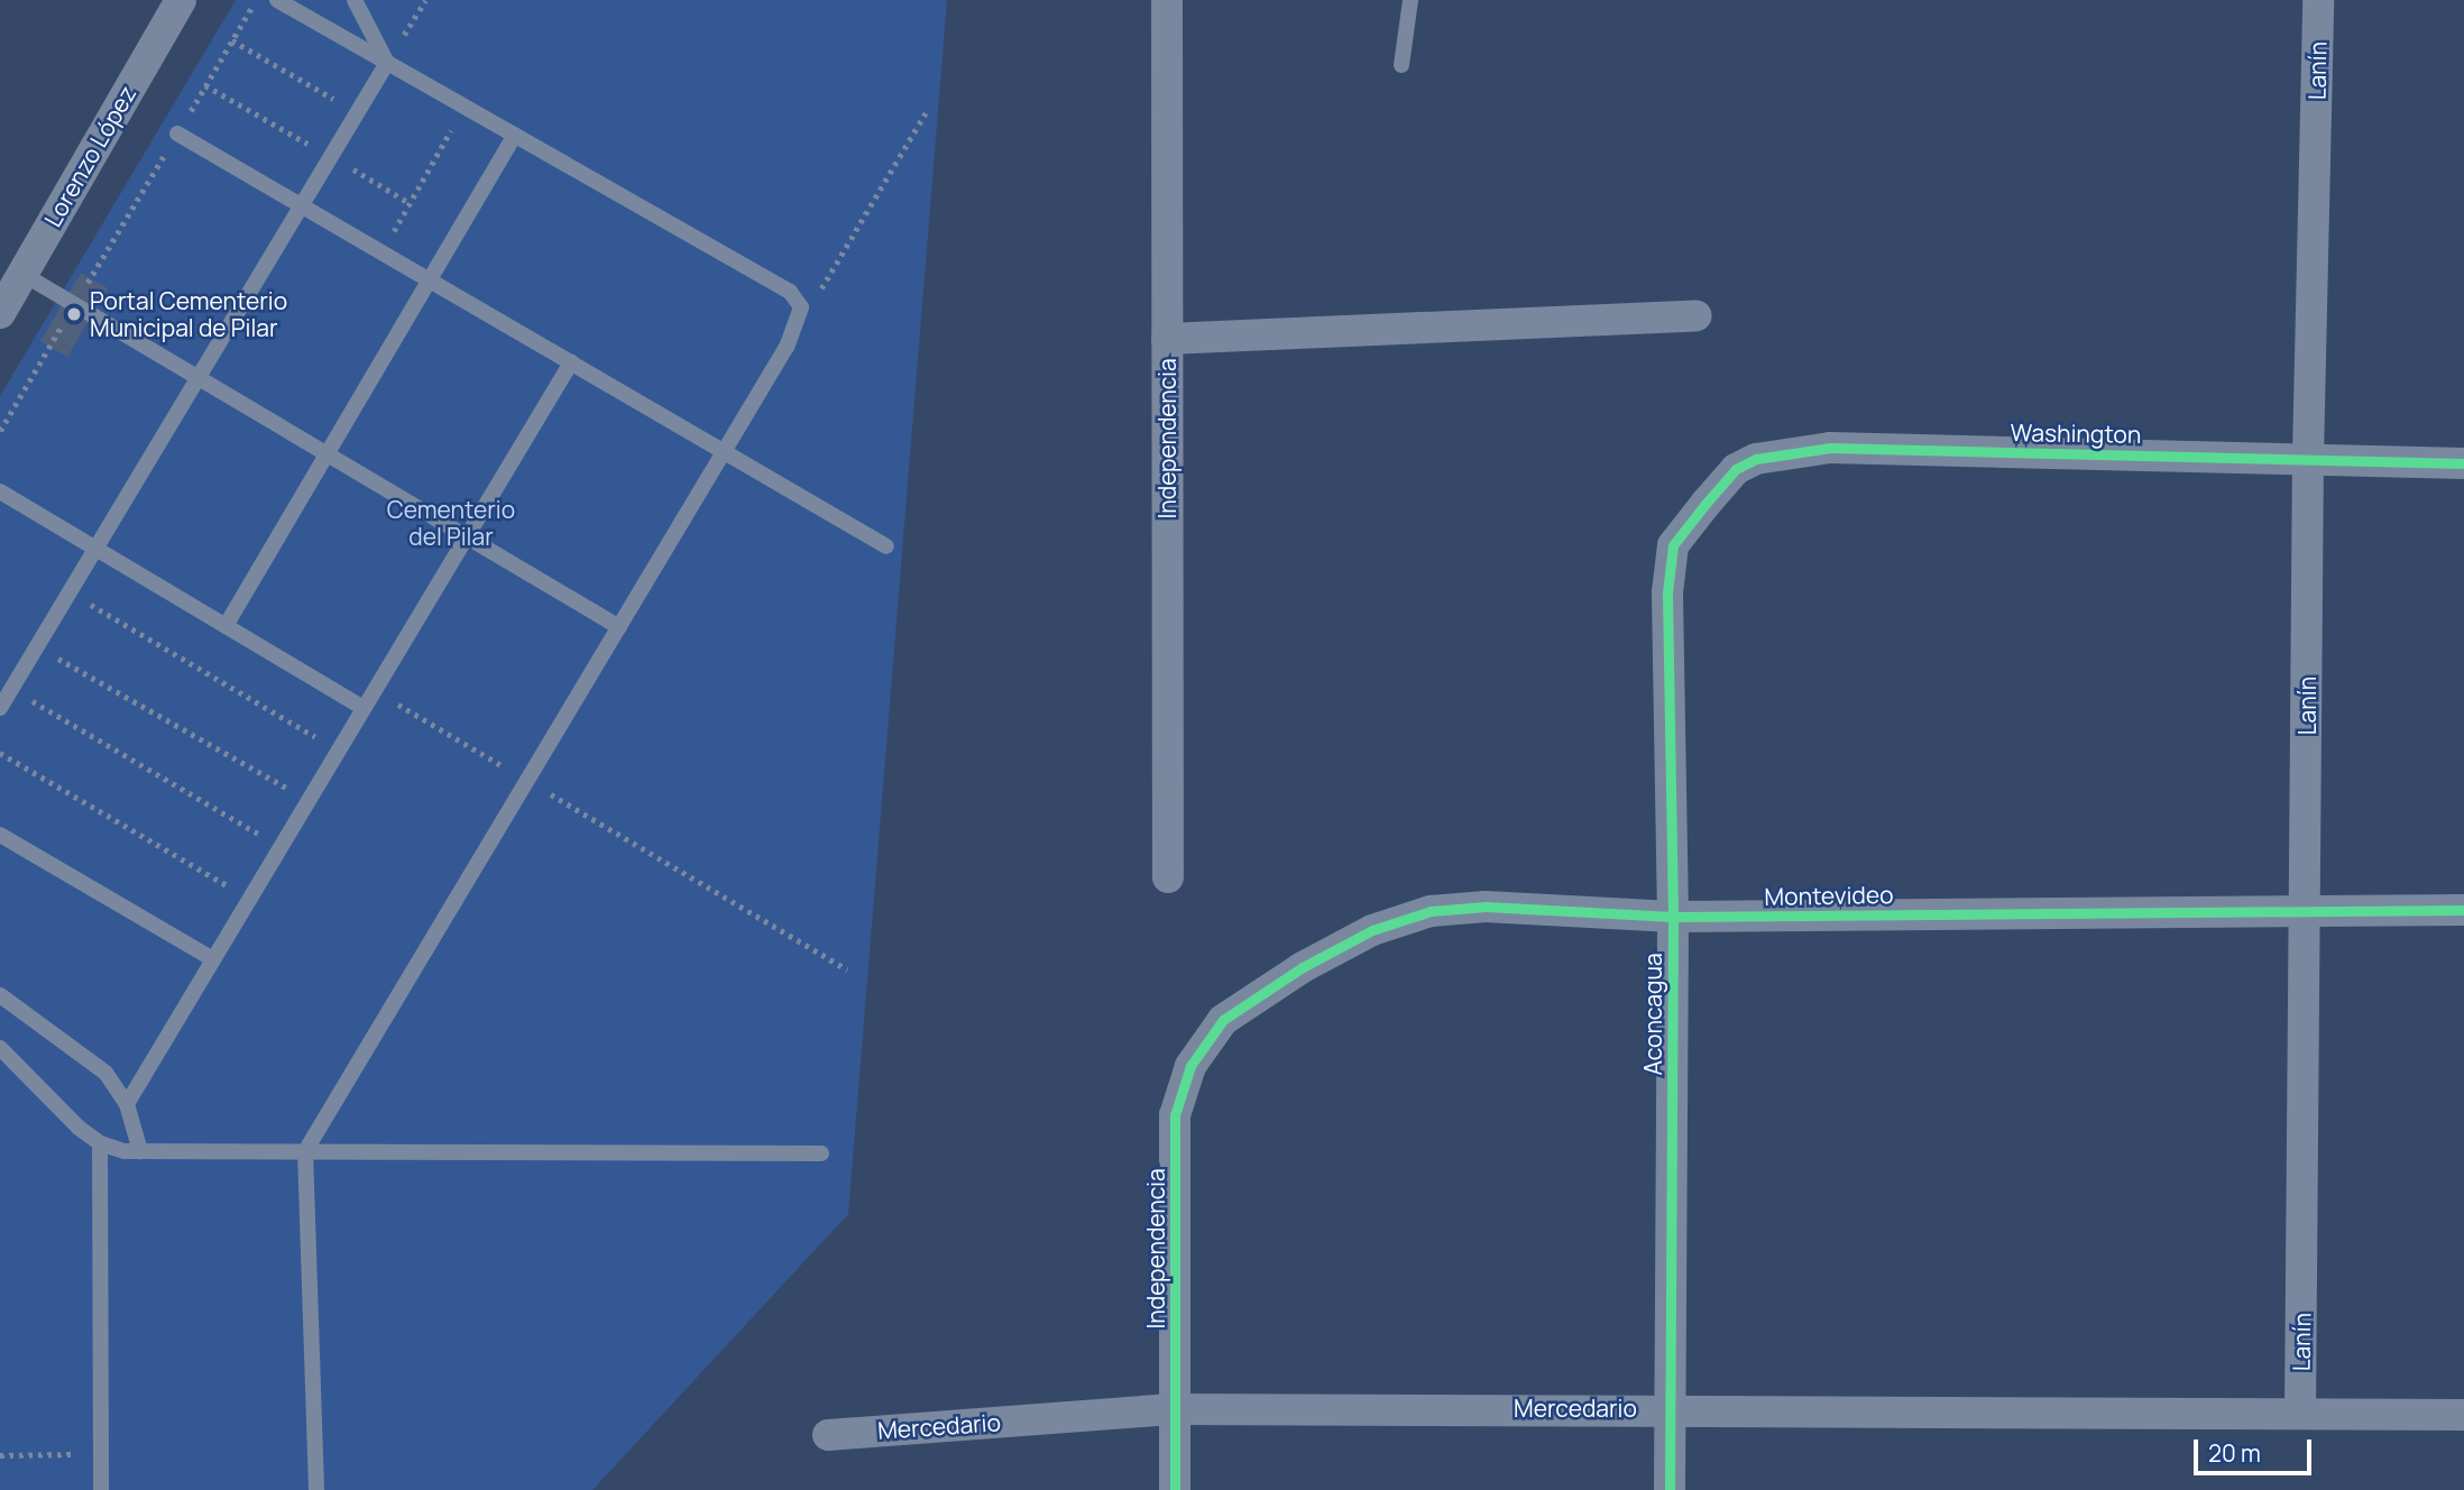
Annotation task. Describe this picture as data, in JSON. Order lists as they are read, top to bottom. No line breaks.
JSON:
{"streets":{"street":["Lanín","Lorenzo López","Washington","Independencia","Montevideo","Aconcagua","Mercedario"]},"crossings":[["Lanín","Washington"],["Lanín","Montevideo"],["Lanín","Mercedario"],["Washington","Aconcagua"],["Independencia","Montevideo"],["Independencia","Mercedario"],["Montevideo","Aconcagua"],["Aconcagua","Mercedario"]],"parks":["Cementerio del Pilar"],"places":["Portal Cementerio Municipal de Pilar"],"scale_bar":"20 m"}
